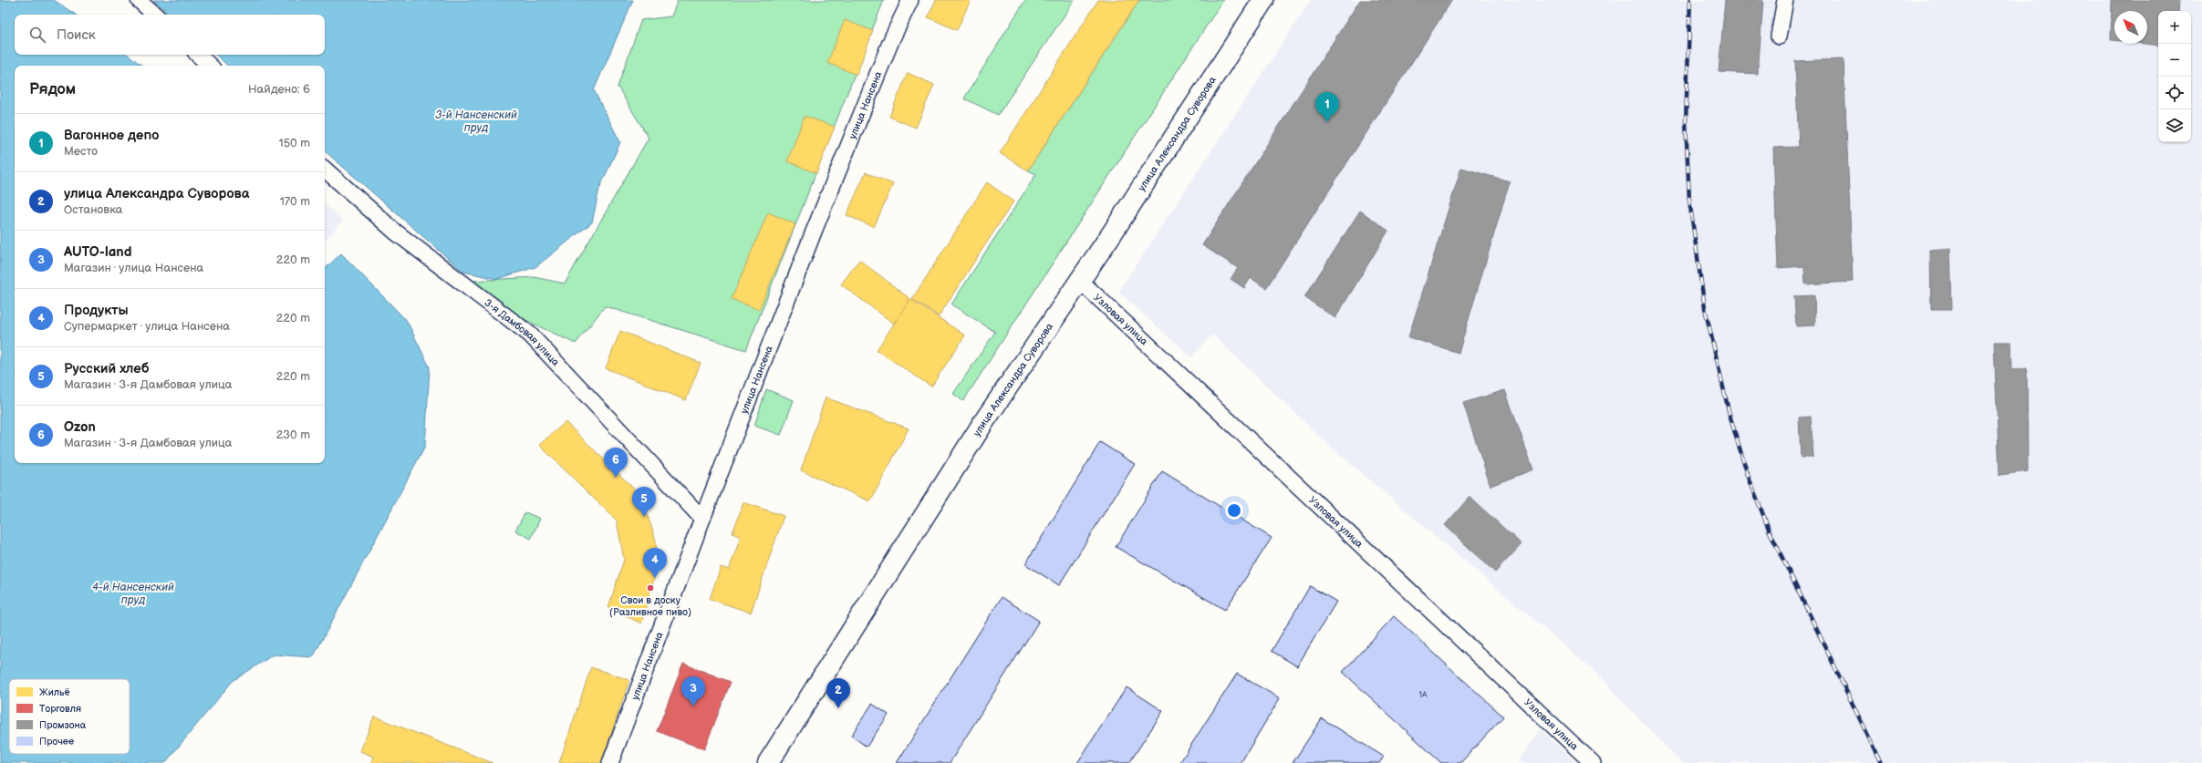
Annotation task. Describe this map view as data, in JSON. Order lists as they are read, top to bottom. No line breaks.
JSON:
{"streets":{"main road":["улица Александра Суворова"],"street":["улица Нансена","Узловая улица","3-я Дамбовая улица"]},"crossings":[["улица Нансена","3-я Дамбовая улица"],["улица Александра Суворова","Узловая улица"]],"water":["3-й Нансенский пруд","4-й Нансенский пруд"],"places":["Свои в доску (Разливное пиво)"],"house_numbers":["1А"],"legend":["Жильё","Торговля","Промзона","Прочее"],"north":"top left","page":{"map_buttons":["+","−"],"search":"Поиск","heading":["Рядом","Найдено: 6"],"pins":["1","6","5","4","3","2"],"list":[{"mark":"1","name":"Вагонное депо","note":"Место","value":"150 m"},{"mark":"2","name":"улица Александра Суворова","note":"Остановка","value":"170 m"},{"mark":"3","name":"AUTO-land","note":"Магазин · улица Нансена","value":"220 m"},{"mark":"4","name":"Продукты","note":"Супермаркет · улица Нансена","value":"220 m"},{"mark":"5","name":"Русский хлеб","note":"Магазин · 3-я Дамбовая улица","value":"220 m"},{"mark":"6","name":"Ozon","note":"Магазин · 3-я Дамбовая улица","value":"230 m"}]}}
